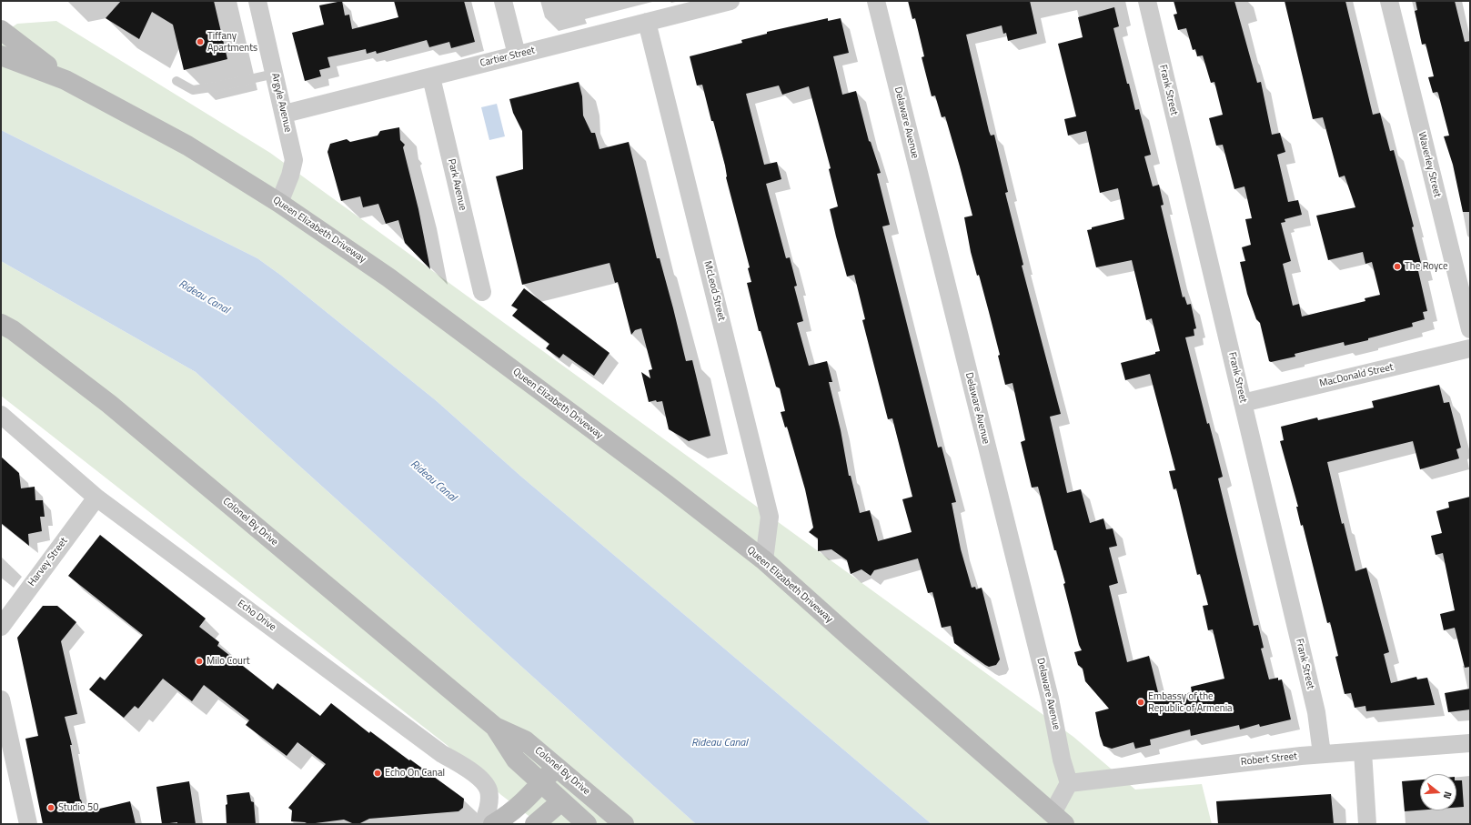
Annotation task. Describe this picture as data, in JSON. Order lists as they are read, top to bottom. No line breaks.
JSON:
{"streets":{"street":["Cartier Street","Frank Street","Argyle Avenue","Delaware Avenue","Waverley Street","Park Avenue","Queen Elizabeth Driveway","McLeod Street","MacDonald Street","Colonel By Drive","Harvey Street","Echo Drive","Robert Street"]},"crossings":[["Cartier Street","Argyle Avenue"],["Cartier Street","Park Avenue"],["Cartier Street","McLeod Street"],["Frank Street","MacDonald Street"],["Frank Street","Robert Street"],["Argyle Avenue","Queen Elizabeth Driveway"],["Delaware Avenue","Robert Street"],["Queen Elizabeth Driveway","McLeod Street"],["Harvey Street","Echo Drive"]],"water":["Rideau Canal"],"places":["Tiffany Apartments","The Royce","Milo Court","Embassy of the Republic of Armenia","Echo On Canal","Studio 50"],"north":"right"}
